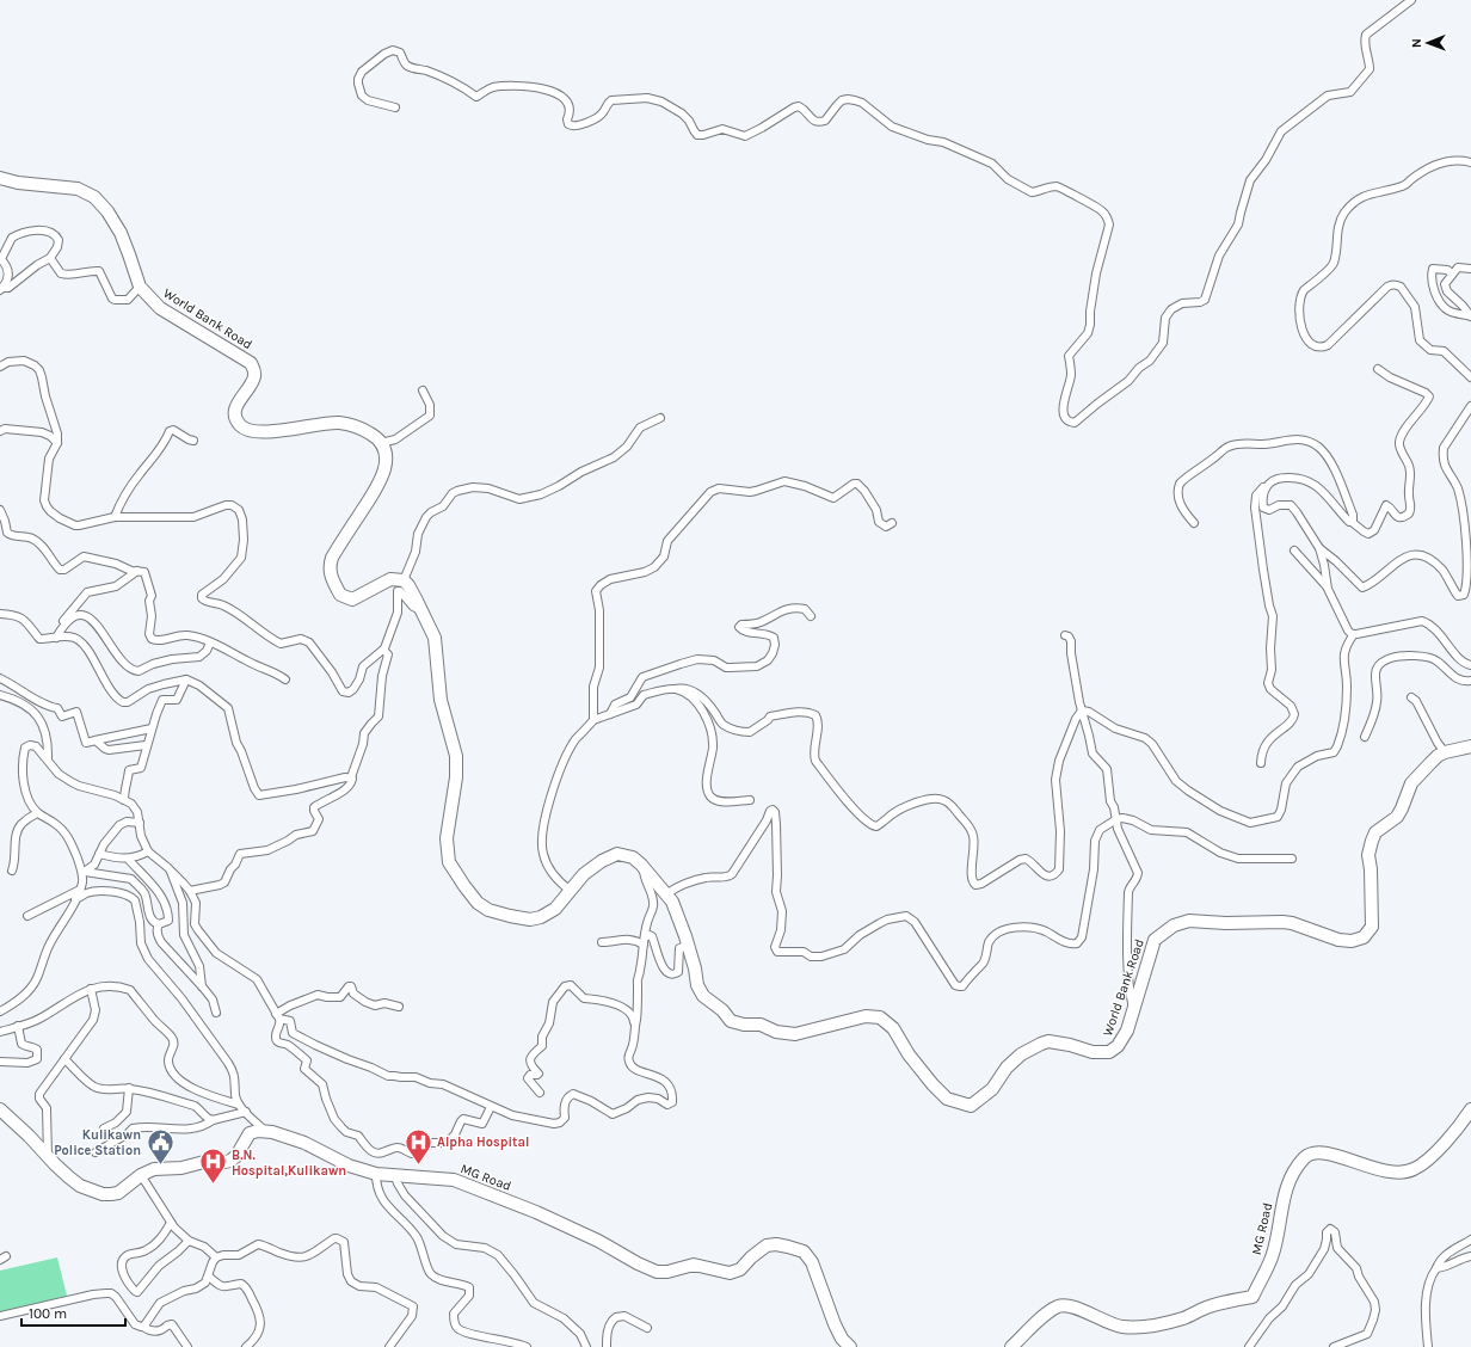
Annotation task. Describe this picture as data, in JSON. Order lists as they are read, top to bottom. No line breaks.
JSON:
{"streets":{"main road":["World Bank Road","MG Road"]},"places":{"public building":["Kulikawn Police Station"],"hospital":["Alpha Hospital","B.N. Hospital,Kulikawn"]},"scale_bar":"100 m","north":"left"}
